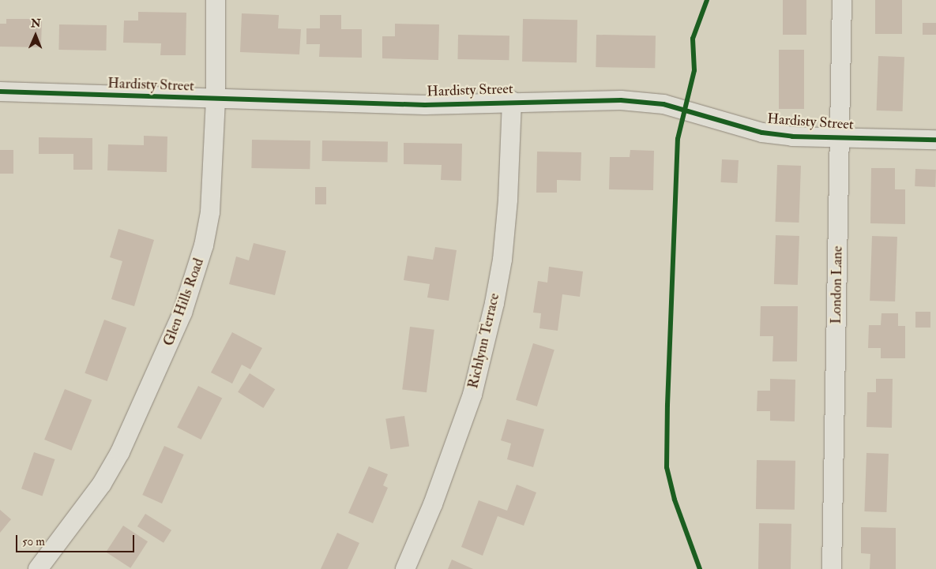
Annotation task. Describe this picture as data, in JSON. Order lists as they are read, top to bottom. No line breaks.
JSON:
{"streets":{"street":["Hardisty Street","London Lane","Glen Hills Road","Richlynn Terrace"]},"crossings":[["Hardisty Street","London Lane"],["Hardisty Street","Glen Hills Road"],["Hardisty Street","Richlynn Terrace"]],"scale_bar":"50 m","north":"top"}
